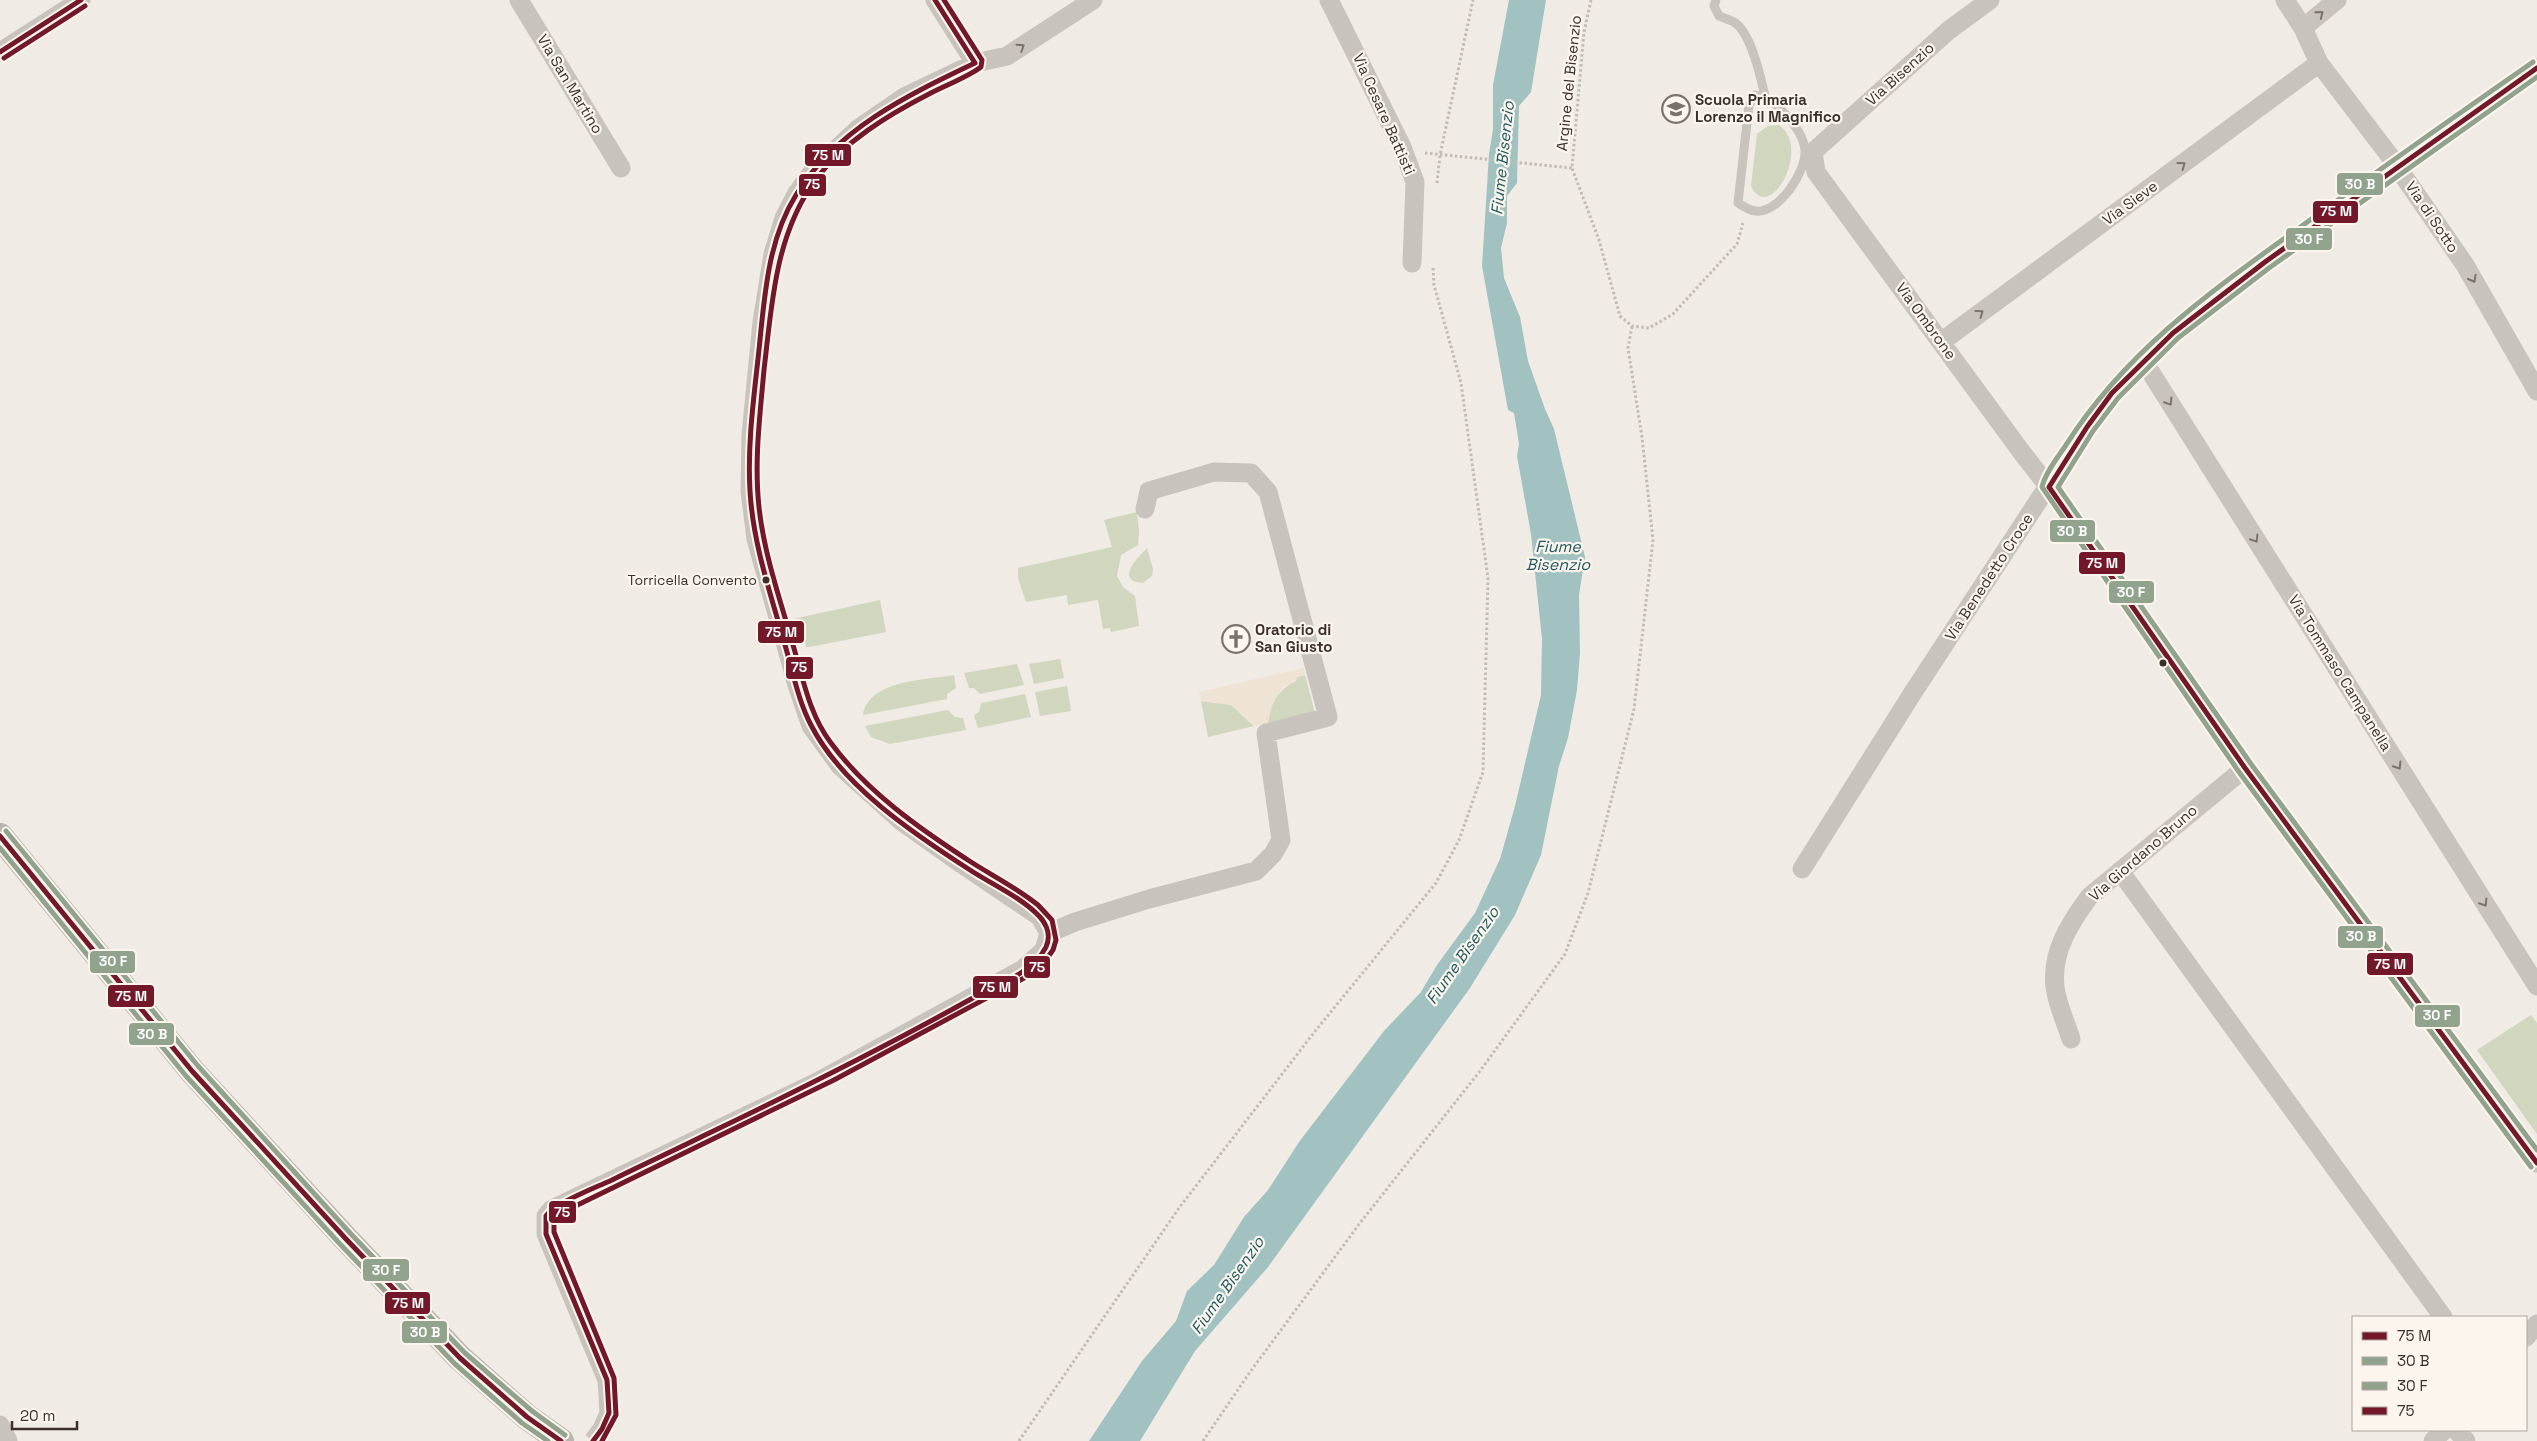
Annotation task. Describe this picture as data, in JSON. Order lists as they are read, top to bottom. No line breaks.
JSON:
{"streets":{"street":["Via Bisenzio","Via San Martino","Via Cesare Battisti","Via Sieve","Via di Sotto","Via Ombrone","Via Benedetto Croce","Via Tommaso Campanella","Via Giordano Bruno"],"path":["Argine del Bisenzio"]},"crossings":[["Via Bisenzio","Via Ombrone"],["Via Sieve","Via di Sotto"],["Via Sieve","Via Ombrone"],["Via di Sotto","Via Benedetto Croce"],["Via Ombrone","Via Benedetto Croce"],["Via Benedetto Croce","Via Tommaso Campanella"]],"one_way":["Via Sieve","Via di Sotto"],"water":["Fiume Bisenzio"],"places":{"school or university":["Scuola Primaria Lorenzo il Magnifico"],"other":["Torricella Convento"],"church":["Oratorio di San Giusto"]},"lines":["transit line 75"],"legend":["75 M","30 B","30 F","75"],"scale_bar":"20 m"}
